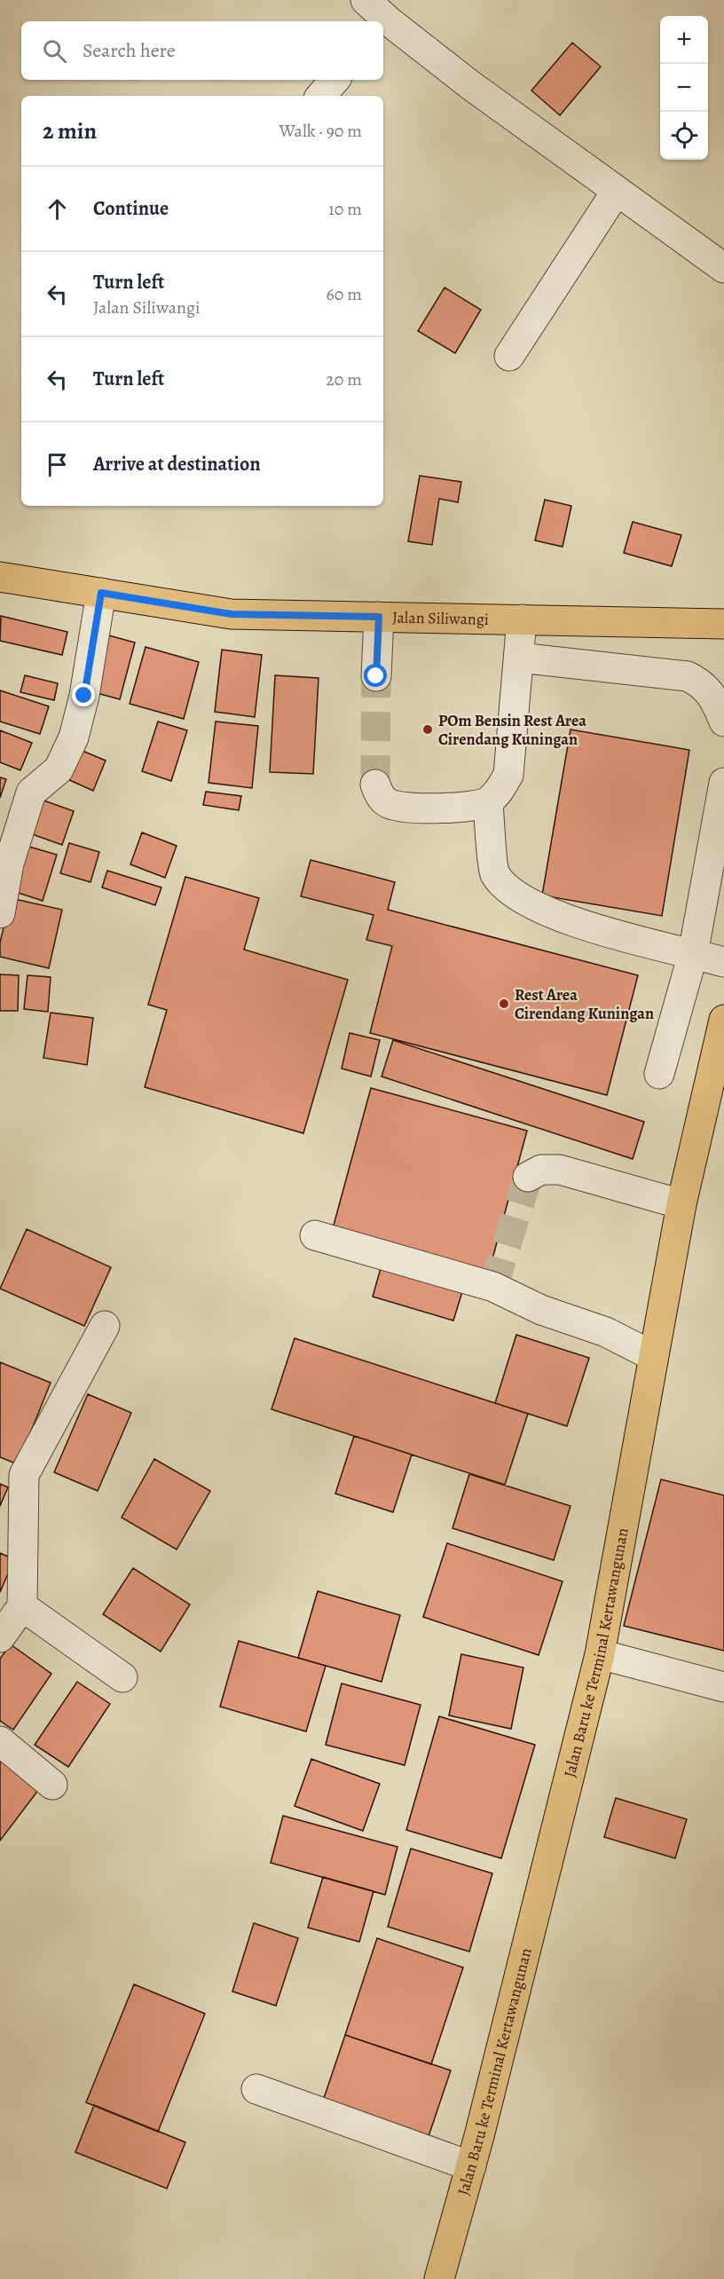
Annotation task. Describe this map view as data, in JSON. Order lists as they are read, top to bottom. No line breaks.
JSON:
{"streets":{"main road":["Jalan Siliwangi","Jalan Baru ke Terminal Kertawangunan"]},"places":["POm Bensin Rest Area Cirendang Kuningan","Rest Area Cirendang Kuningan"],"page":{"map_buttons":["+","−"],"search":"Search here","heading":["2 min","Walk · 90 m"],"list":[["Continue","10 m"],["Turn left","Jalan Siliwangi","60 m"],["Turn left","20 m"],"Arrive at destination"]}}
